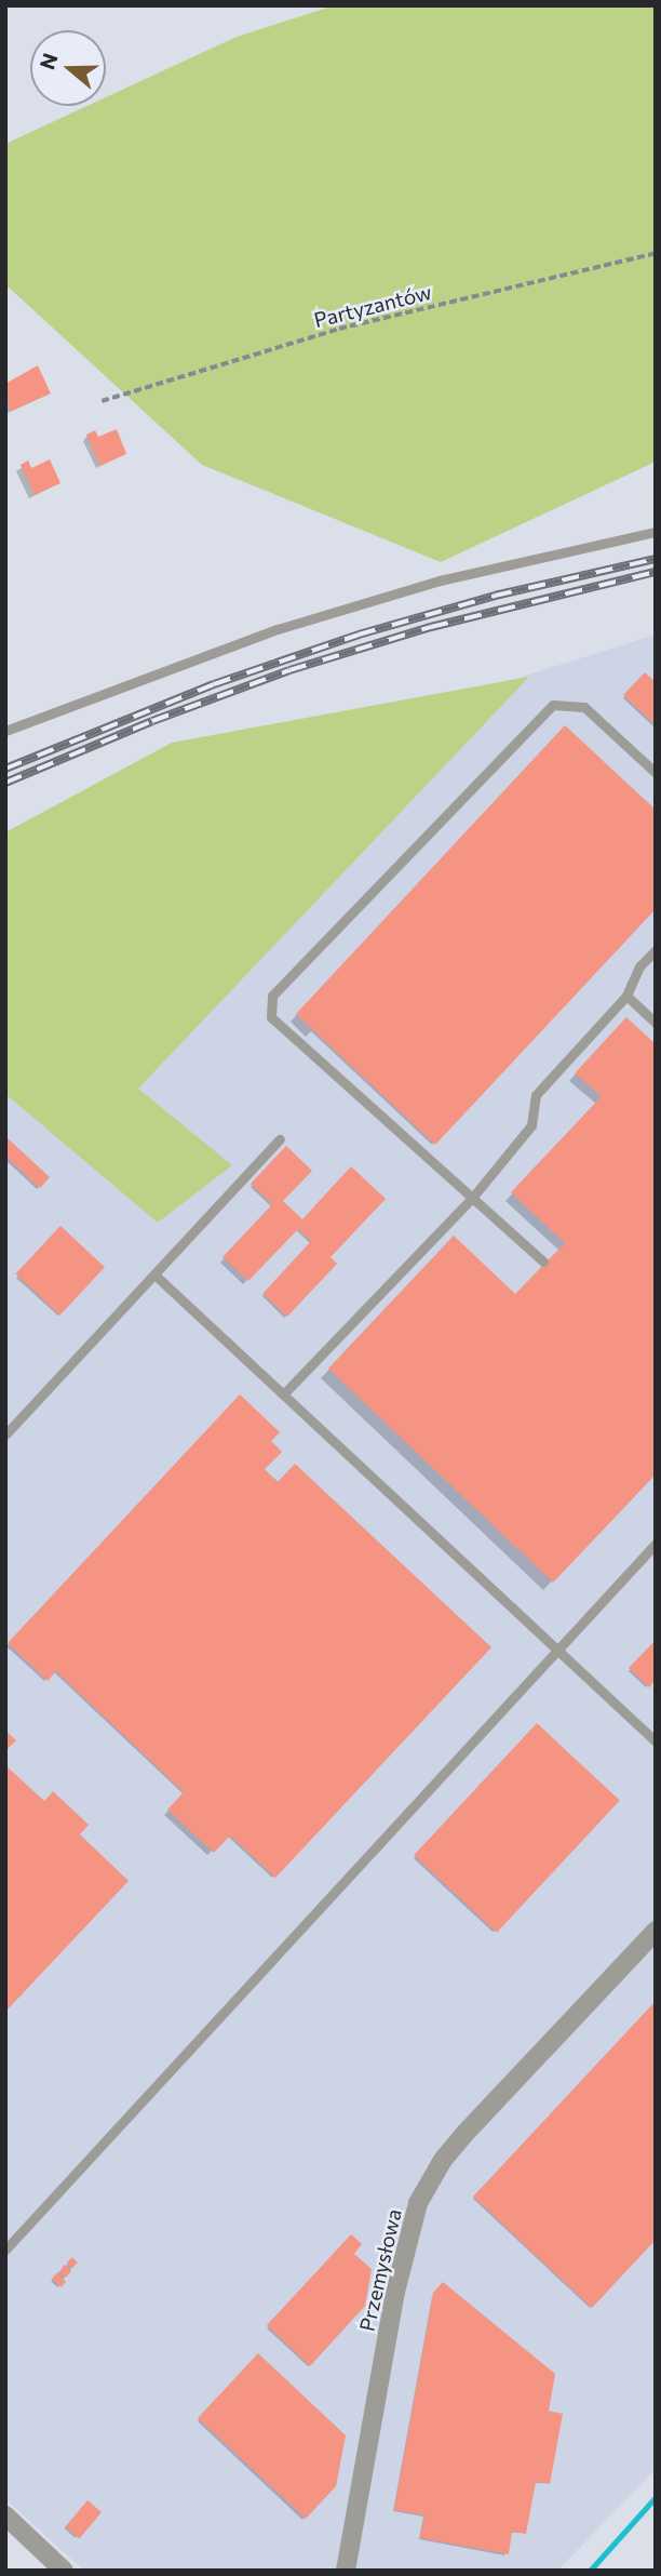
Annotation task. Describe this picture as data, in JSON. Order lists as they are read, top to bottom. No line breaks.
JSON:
{"streets":{"street":["Przemysłowa"],"path":["Partyzantów"]},"north":"left"}
